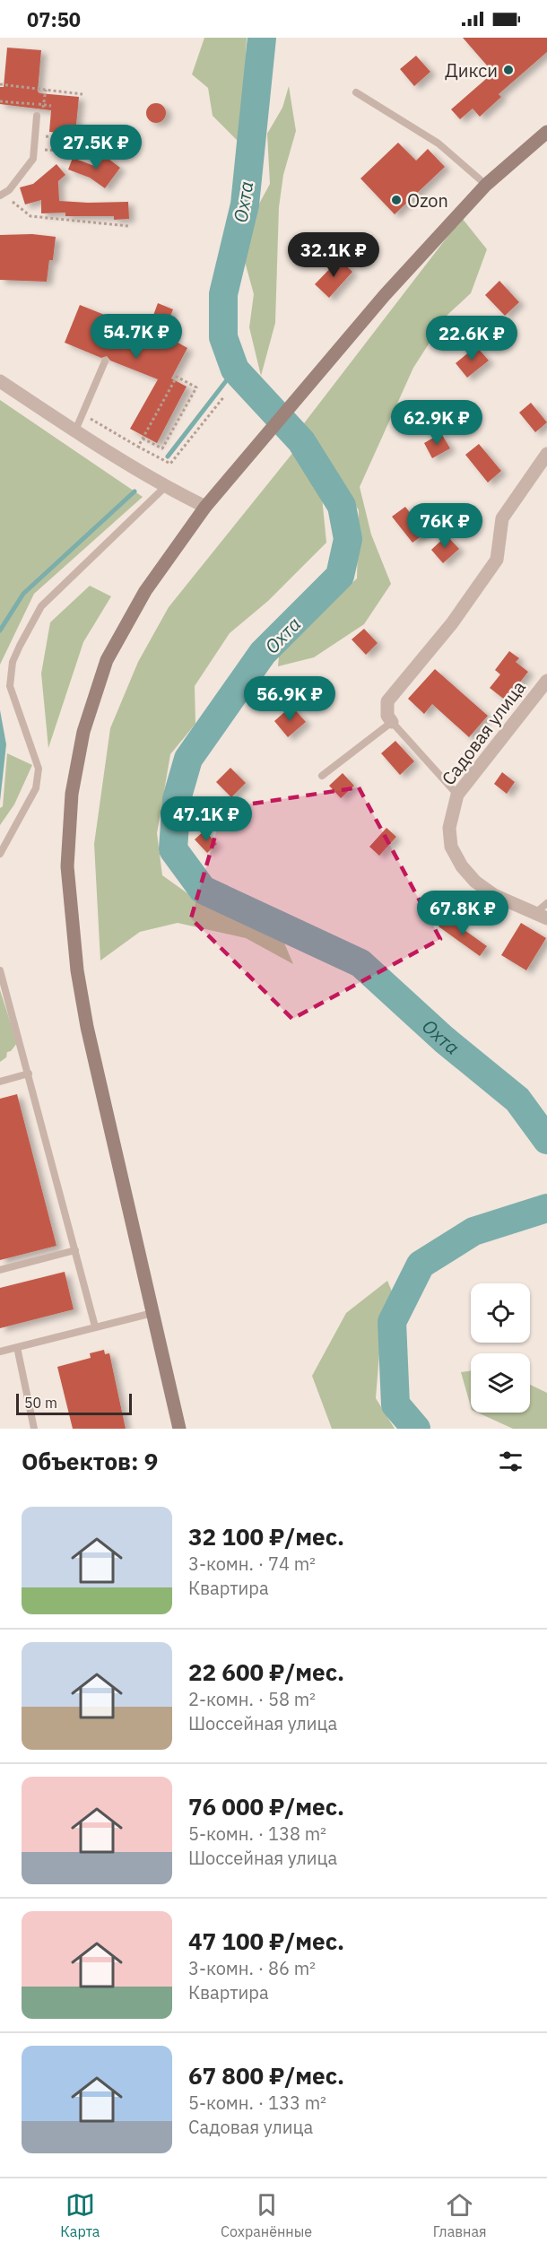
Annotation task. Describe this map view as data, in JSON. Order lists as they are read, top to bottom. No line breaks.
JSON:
{"streets":{"street":["Садовая улица"]},"water":["Охта"],"places":["Дикси","Ozon"],"scale_bar":"50 m","page":{"status":"07:50","price":["27.5K ₽","32.1K ₽","54.7K ₽","22.6K ₽","62.9K ₽","76K ₽","56.9K ₽","47.1K ₽","67.8K ₽"],"scale":"50 m","heading":"Объектов: 9","list":[{"name":"32 100 ₽/мес.","note":"3-комн. · 74 m² · Квартира"},{"name":"22 600 ₽/мес.","note":"2-комн. · 58 m² · Шоссейная улица"},{"name":"76 000 ₽/мес.","note":"5-комн. · 138 m² · Шоссейная улица"},{"name":"47 100 ₽/мес.","note":"3-комн. · 86 m² · Квартира"},{"name":"67 800 ₽/мес.","note":"5-комн. · 133 m² · Садовая улица"}],"tabs":["Карта","Сохранённые","Главная"]}}
